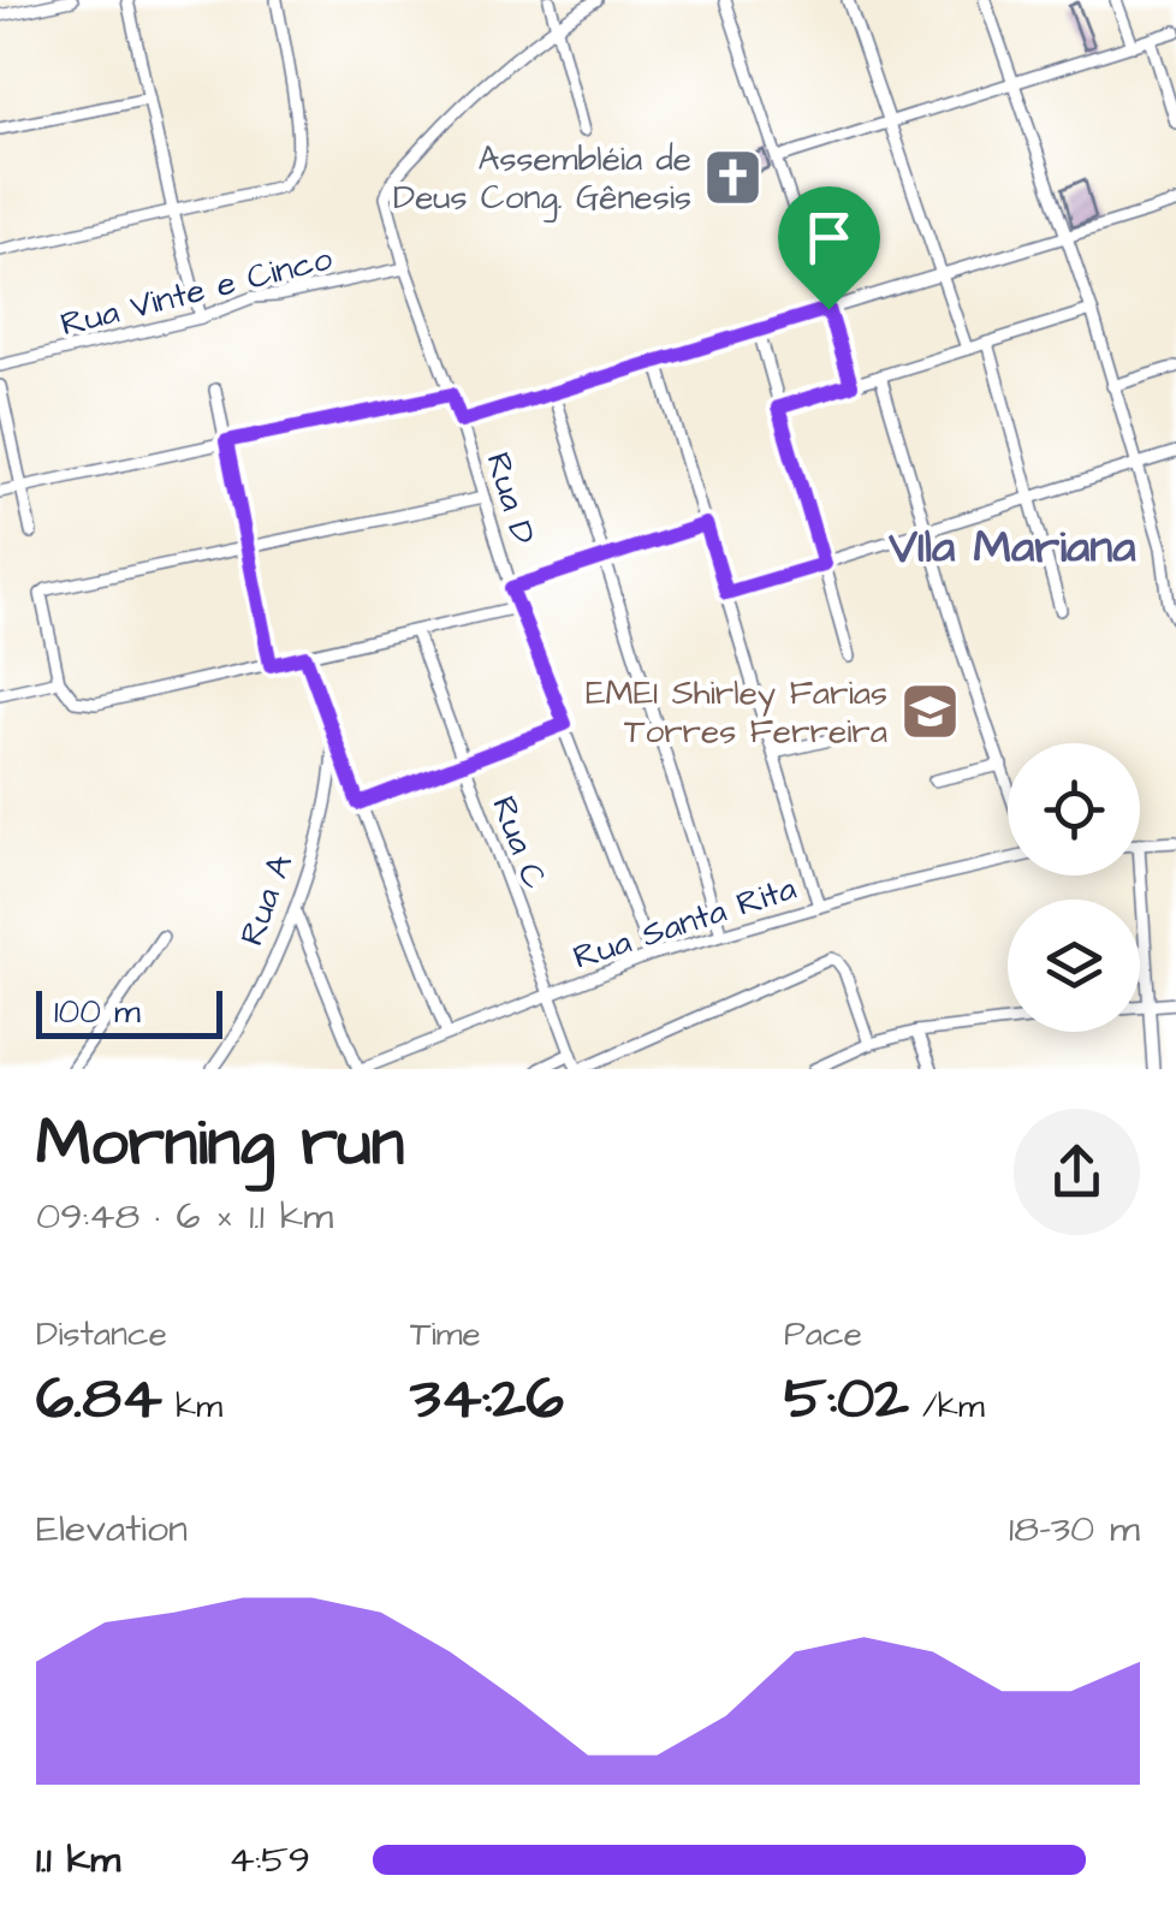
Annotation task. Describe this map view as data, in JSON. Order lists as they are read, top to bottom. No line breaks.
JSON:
{"streets":{"street":["Rua Vinte e Cinco","Rua D","Rua C","Rua A","Rua Santa Rita"]},"crossings":[["Rua Vinte e Cinco","Rua D"],["Rua D","Rua Santa Rita"],["Rua C","Rua Santa Rita"],["Rua A","Rua Santa Rita"]],"districts":["VIla Mariana"],"places":{"church":["Assembléia de Deus Cong. Gênesis"],"school or university":["EMEI Shirley Farias Torres Ferreira"]},"scale_bar":"100 m","page":{"scale":"100 m","heading":["Morning run","09:48 · 6 × 1.1 km"],"stats":[["Distance","6.84 km"],["Time","34:26"],["Pace","5:02 /km"]],"chart":["Elevation","18–30 m"],"list":[{"name":"1.1 km","note":"4:59"}]}}
